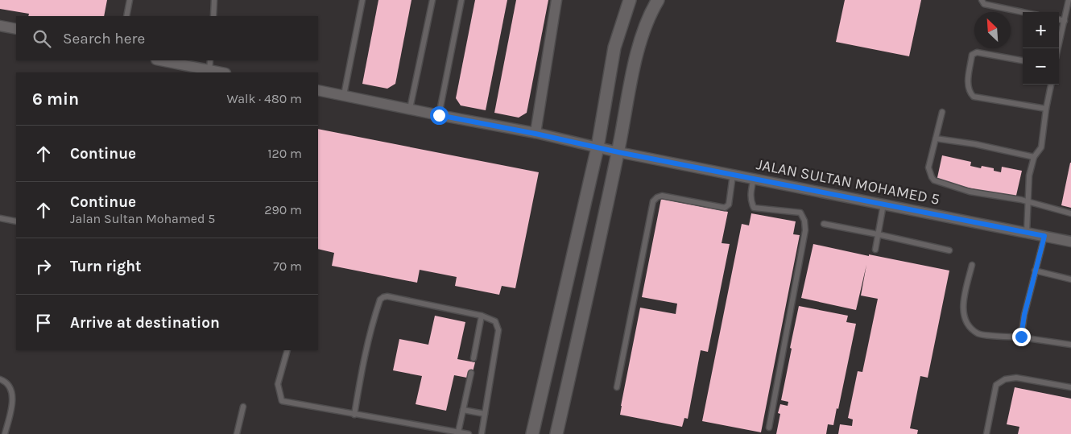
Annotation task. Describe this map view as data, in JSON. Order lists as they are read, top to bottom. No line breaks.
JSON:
{"streets":{"street":["JALAN SULTAN MOHAMED 5"]},"north":"top left","page":{"map_buttons":["+","−"],"search":"Search here","heading":["6 min","Walk · 480 m"],"list":[["Continue","120 m"],["Continue","Jalan Sultan Mohamed 5","290 m"],["Turn right","70 m"],"Arrive at destination"]}}
